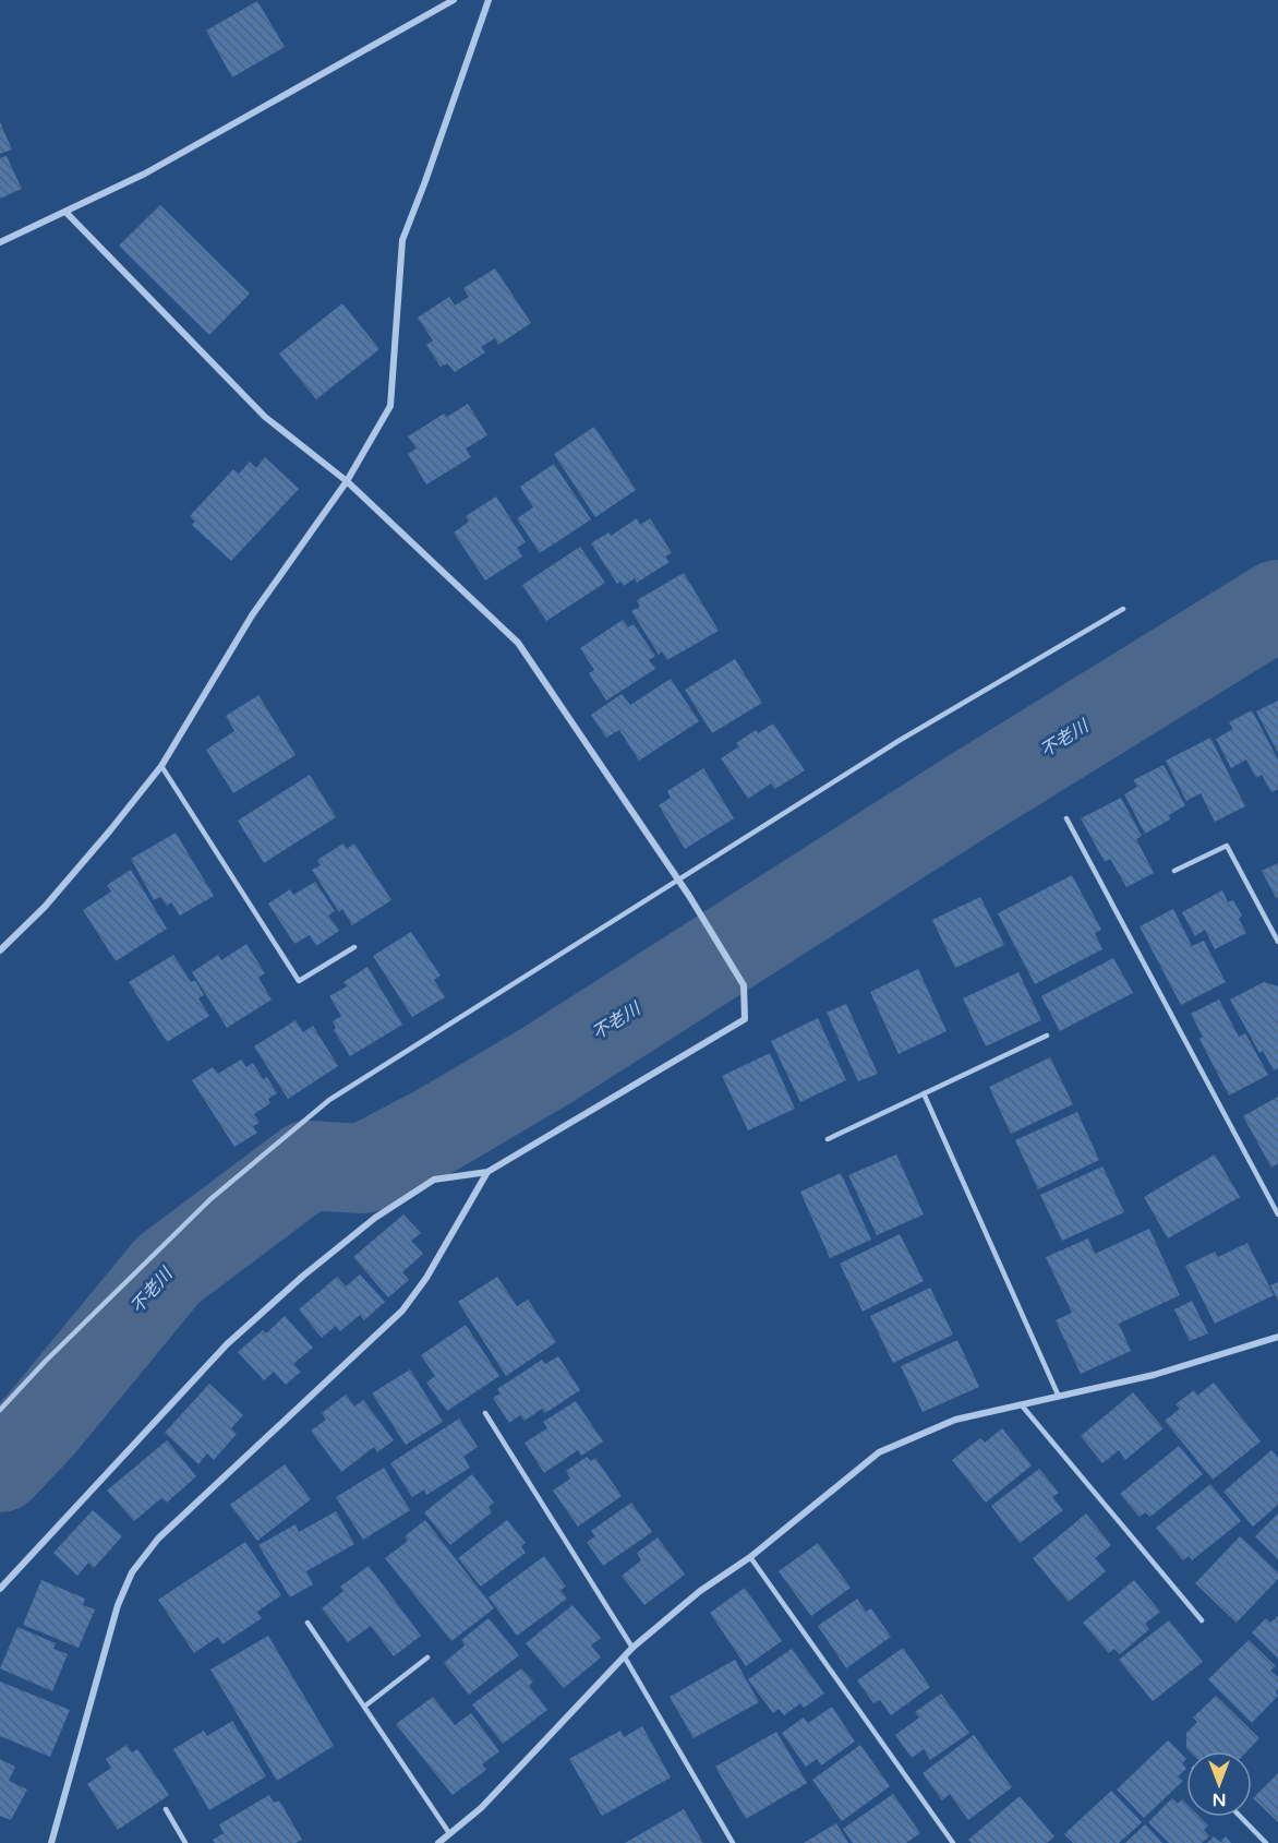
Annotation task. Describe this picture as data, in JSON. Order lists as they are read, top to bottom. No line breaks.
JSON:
{"water":["不老川"],"north":"bottom"}
